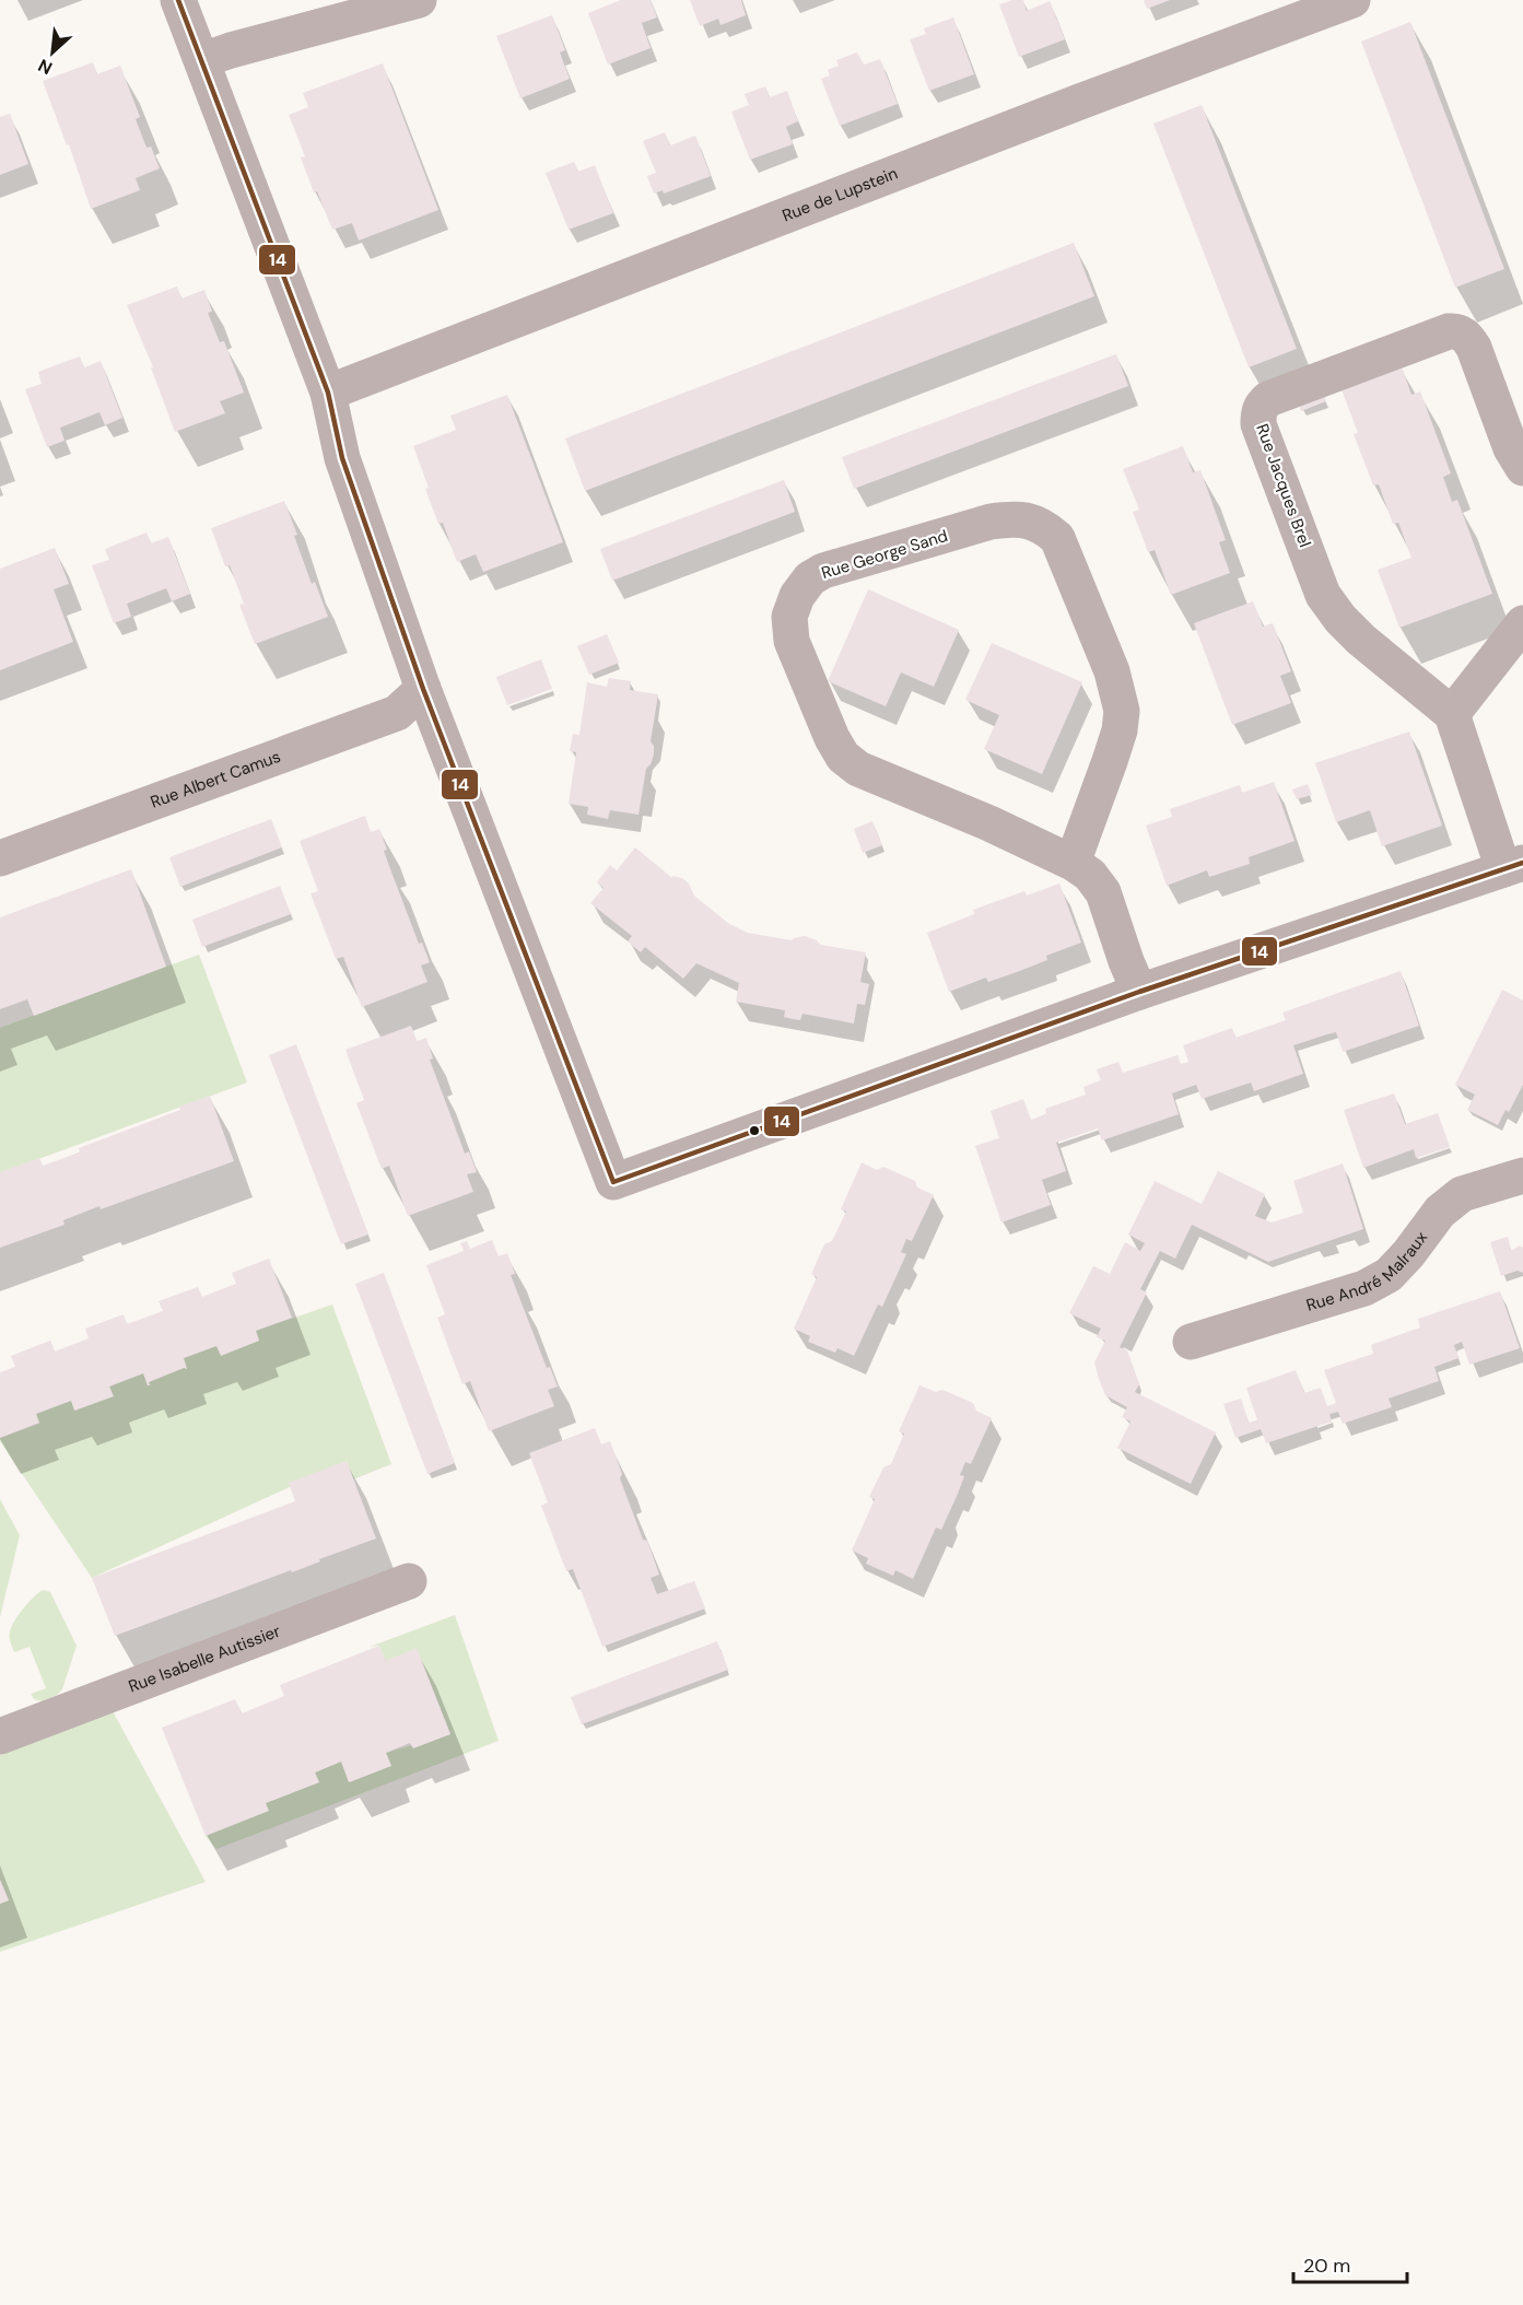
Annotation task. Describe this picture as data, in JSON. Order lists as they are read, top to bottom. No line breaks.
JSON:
{"streets":{"street":["Rue de Lupstein","Rue Jacques Brel","Rue George Sand","Rue Albert Camus","Rue André Malraux","Rue Isabelle Autissier"]},"lines":["transit line 14"],"scale_bar":"20 m","north":"bottom left"}
